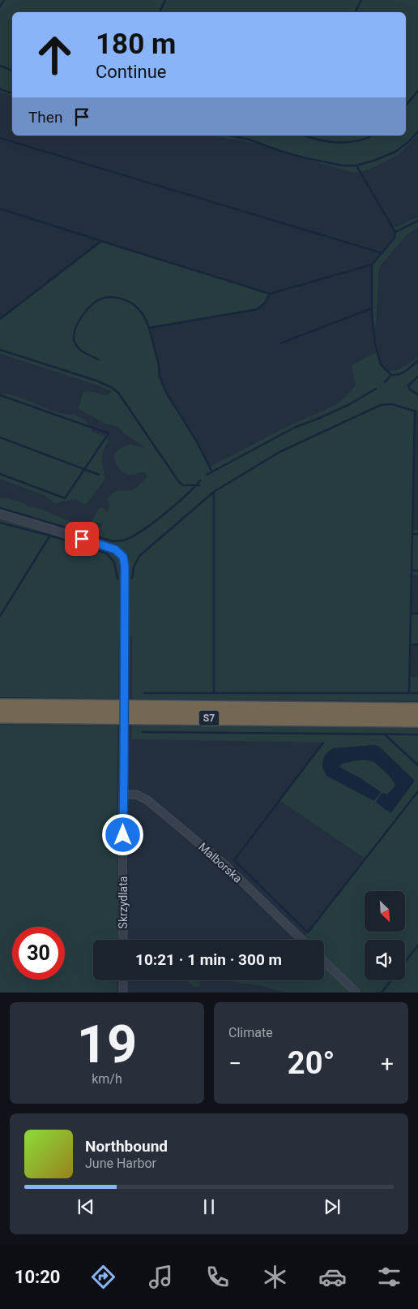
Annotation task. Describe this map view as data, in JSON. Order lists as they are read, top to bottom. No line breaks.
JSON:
{"streets":{"highway":["S7"],"street":["Malborska","Skrzydlata"]},"crossings":[["Malborska","Skrzydlata"]],"north":"bottom right","page":{"turn":["180 m","Continue"],"then":"Then","limit":"30","trip":"10:21 · 1 min · 300 m","tile":[["19","km/h"],"Climate"],"heat":["−","20°","+"],"song":["Northbound","June Harbor"],"tabs":"10:20"}}
